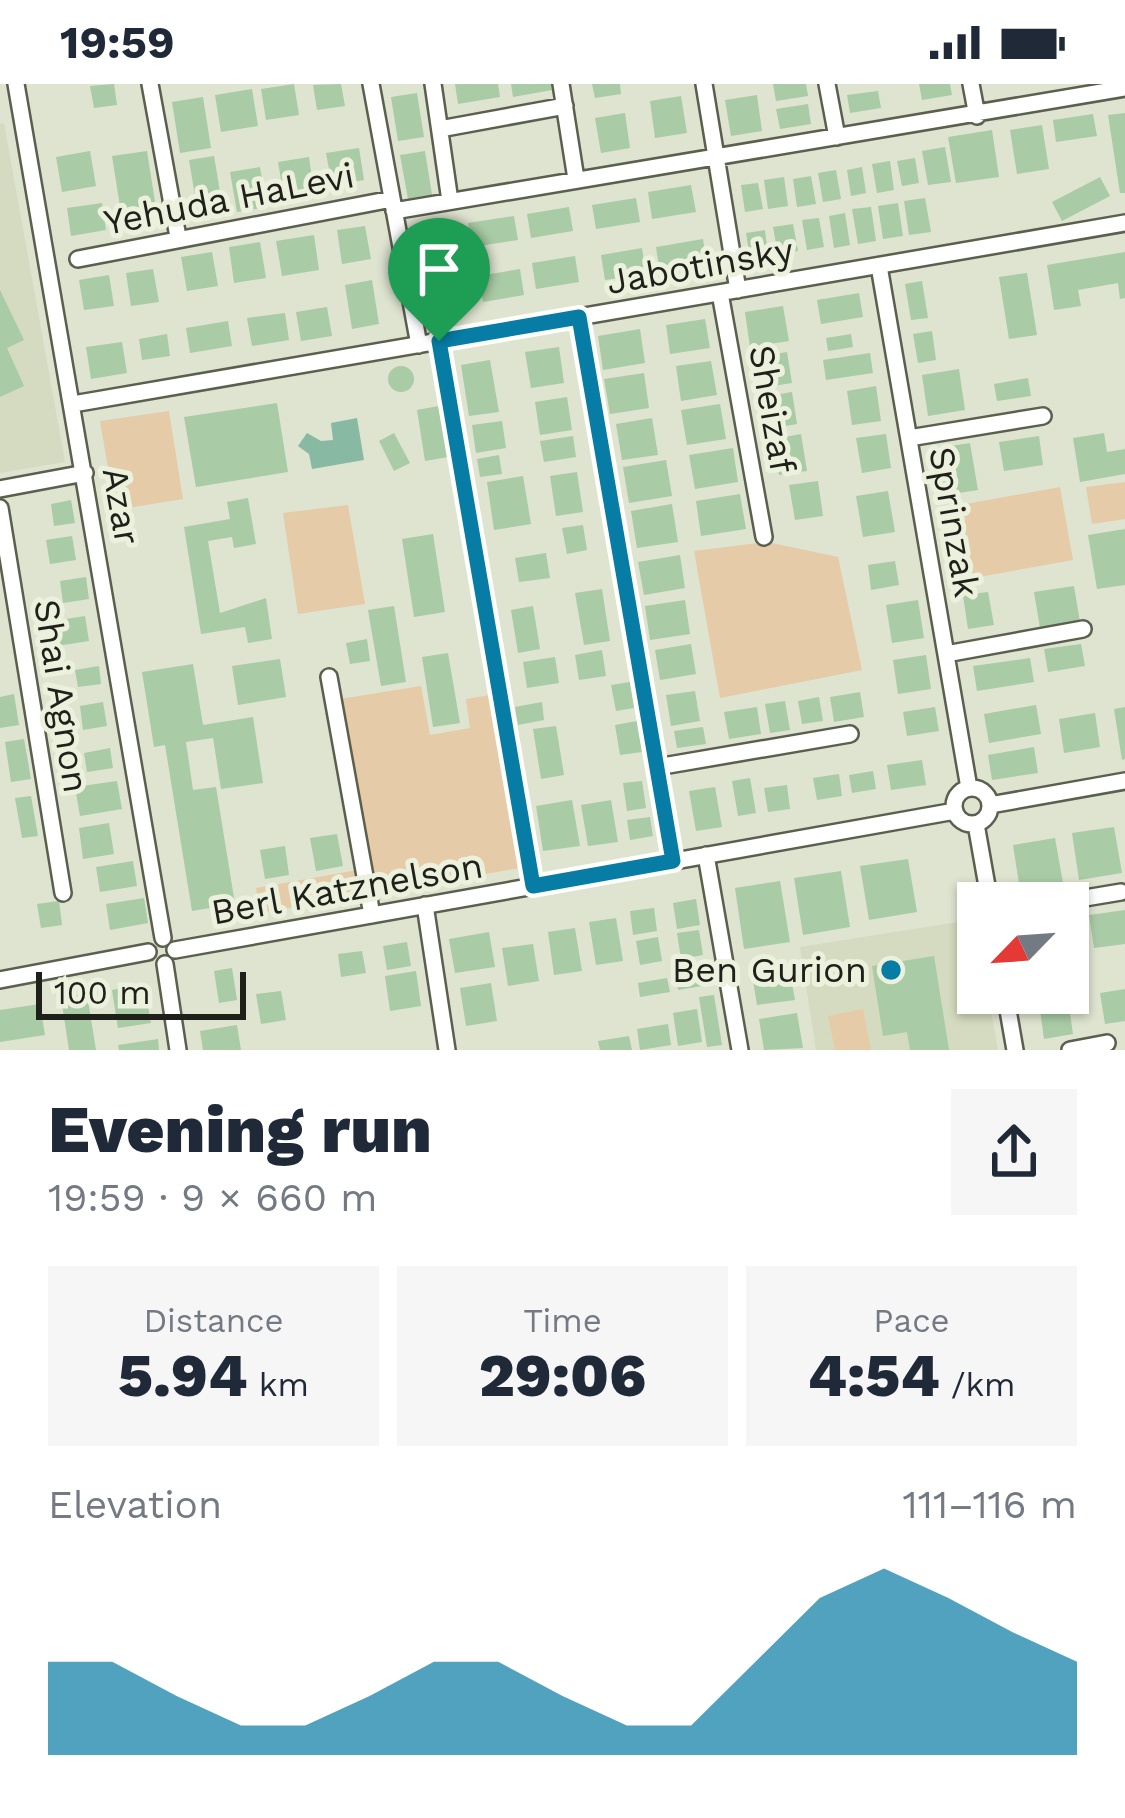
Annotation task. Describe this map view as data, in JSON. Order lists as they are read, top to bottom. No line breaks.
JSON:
{"streets":{"street":["Yehuda HaLevi","Jabotinsky","Sheizaf","Azar","Sprinzak","Shai Agnon","Berl Katznelson"]},"crossings":[["Jabotinsky","Sheizaf"],["Jabotinsky","Azar"],["Jabotinsky","Sprinzak"],["Azar","Berl Katznelson"],["Sprinzak","Berl Katznelson"]],"places":["Ben Gurion"],"scale_bar":"100 m","north":"bottom left","page":{"status":"19:59","scale":"100 m","heading":["Evening run","19:59 · 9 × 660 m"],"stats":[["Distance","5.94 km"],["Time","29:06"],["Pace","4:54 /km"]],"chart":["Elevation","111–116 m"]}}
